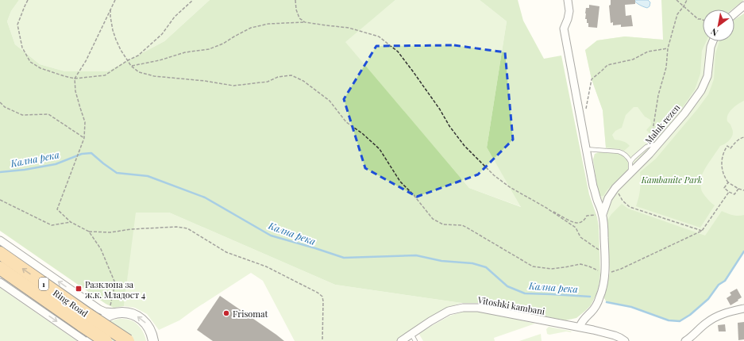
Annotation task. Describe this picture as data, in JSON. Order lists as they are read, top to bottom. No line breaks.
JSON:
{"streets":{"highway":["1","Ring Road"],"street":["Maluk rezen","Vitoshki kambani"]},"water":["Кална река"],"parks":["Kambanite Park"],"places":{"transit":["Разклона за ж.к. Младост 4"],"other":["Frisomat"]},"north":"bottom left"}
